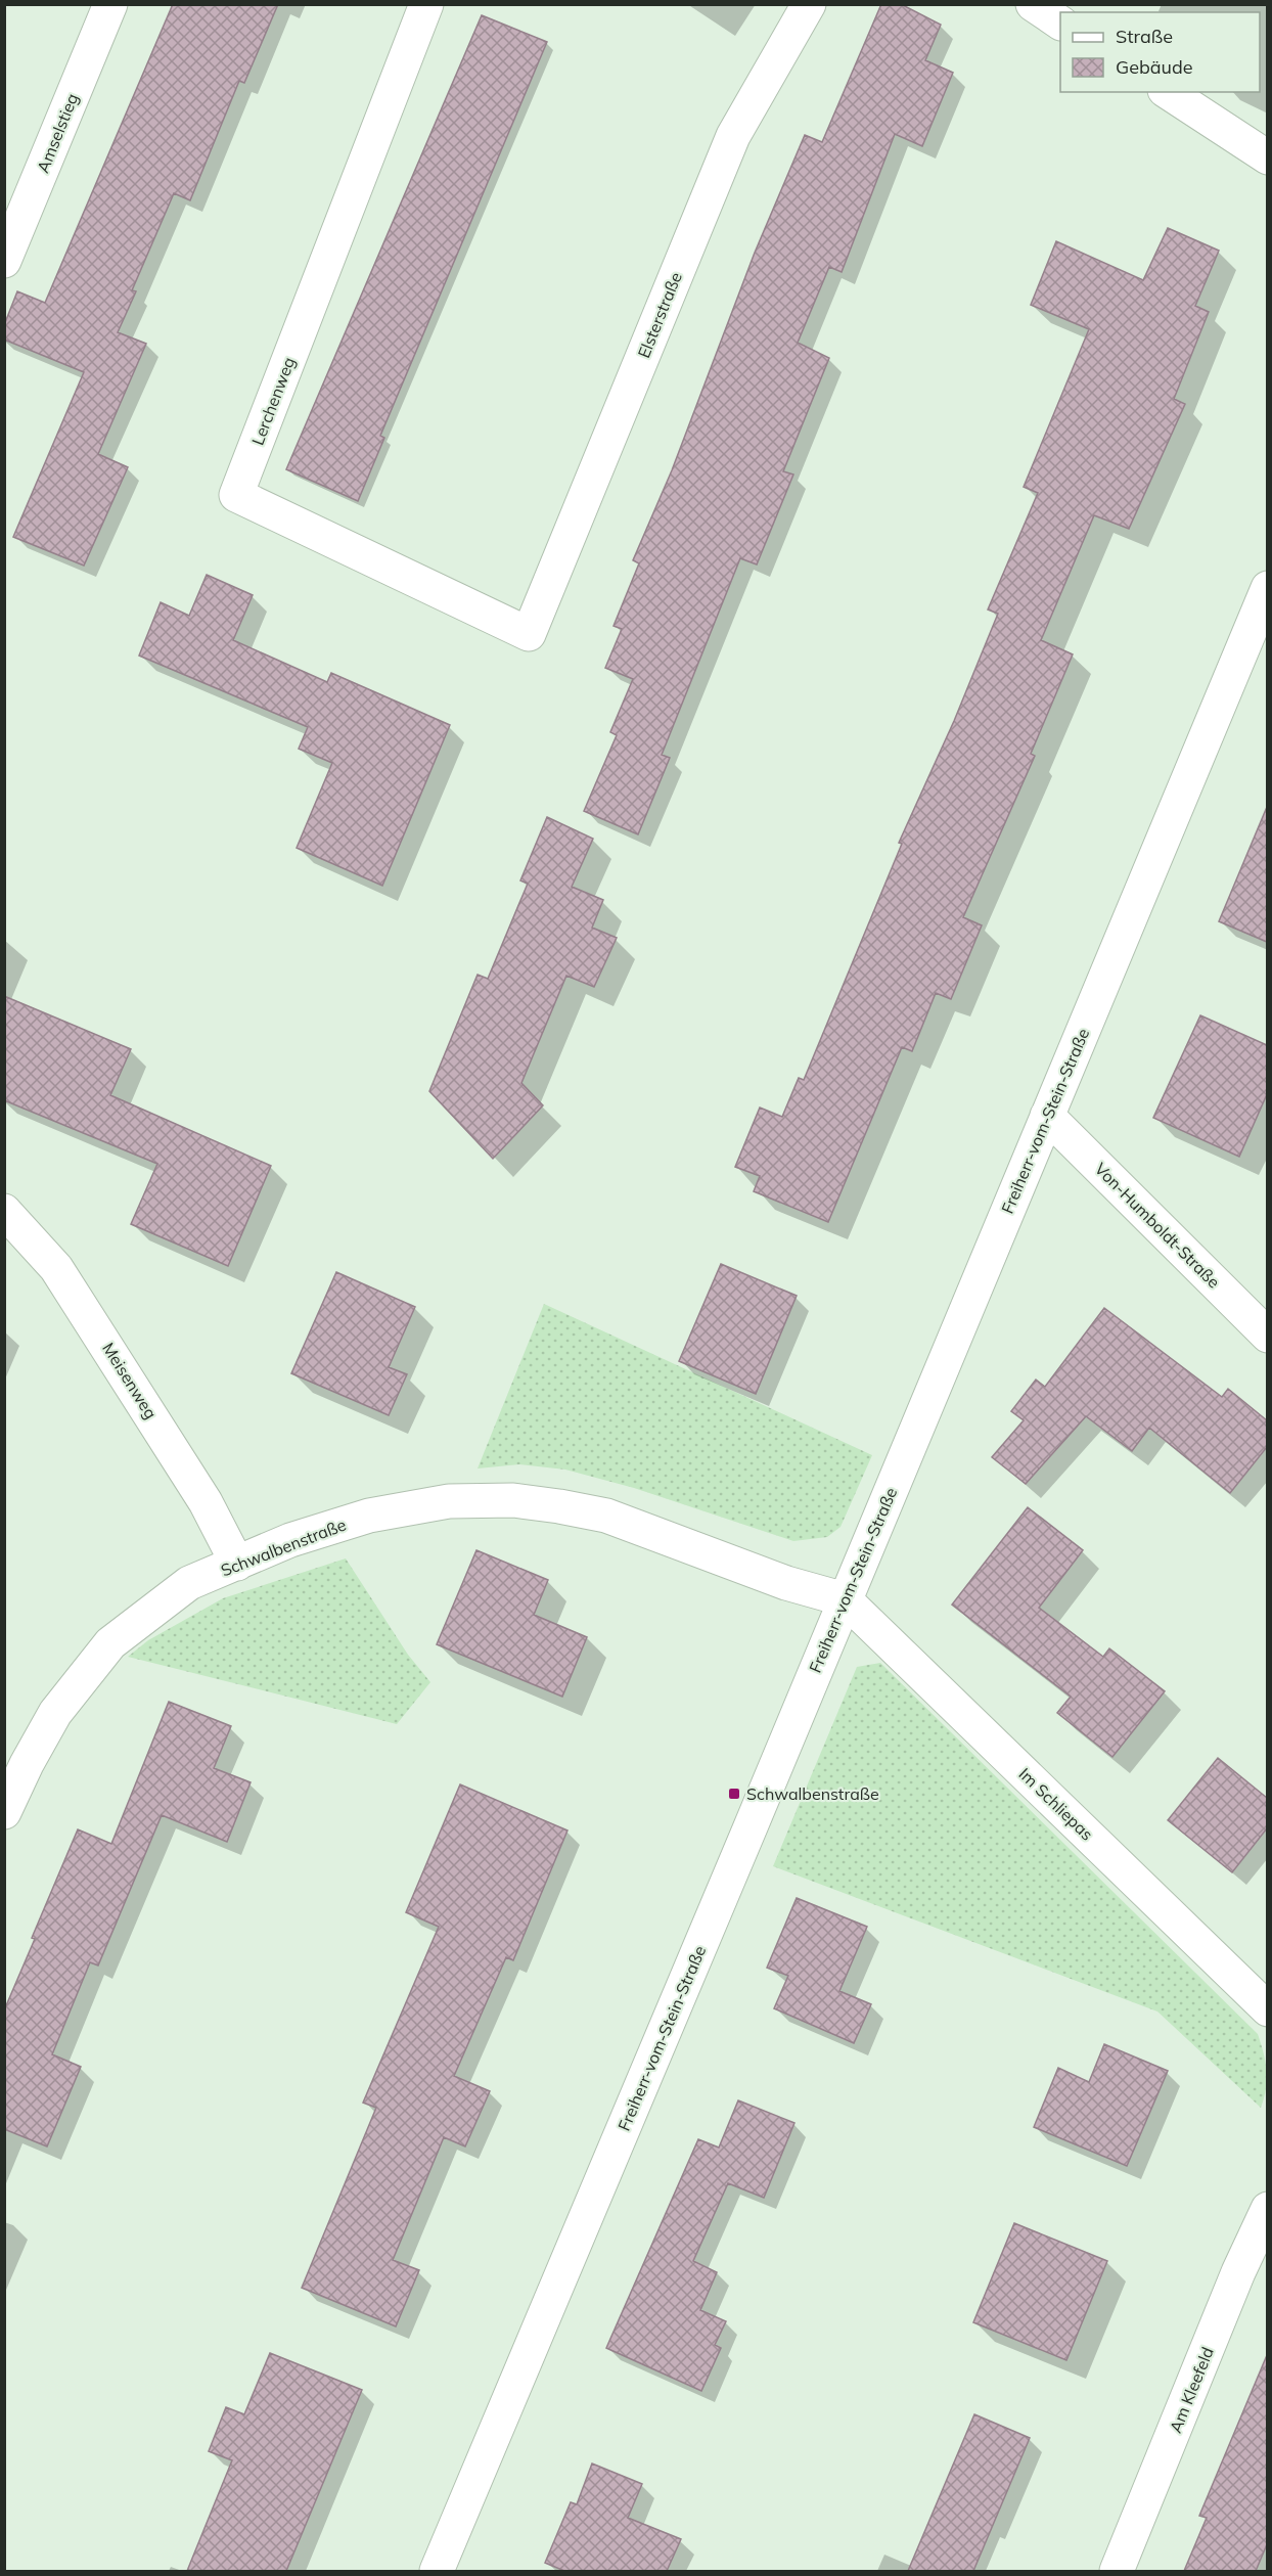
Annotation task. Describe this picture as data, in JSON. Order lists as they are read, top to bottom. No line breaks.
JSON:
{"streets":{"street":["Amselstieg","Elsterstraße","Lerchenweg","Freiherr-vom-Stein-Straße","Von-Humboldt-Straße","Meisenweg","Schwalbenstraße","Im Schliepas","Am Kleefeld"]},"crossings":[["Elsterstraße","Lerchenweg"],["Freiherr-vom-Stein-Straße","Von-Humboldt-Straße"],["Freiherr-vom-Stein-Straße","Schwalbenstraße"],["Freiherr-vom-Stein-Straße","Im Schliepas"],["Meisenweg","Schwalbenstraße"],["Schwalbenstraße","Im Schliepas"]],"places":{"transit":["Schwalbenstraße"]},"legend":["Straße","Gebäude"]}
